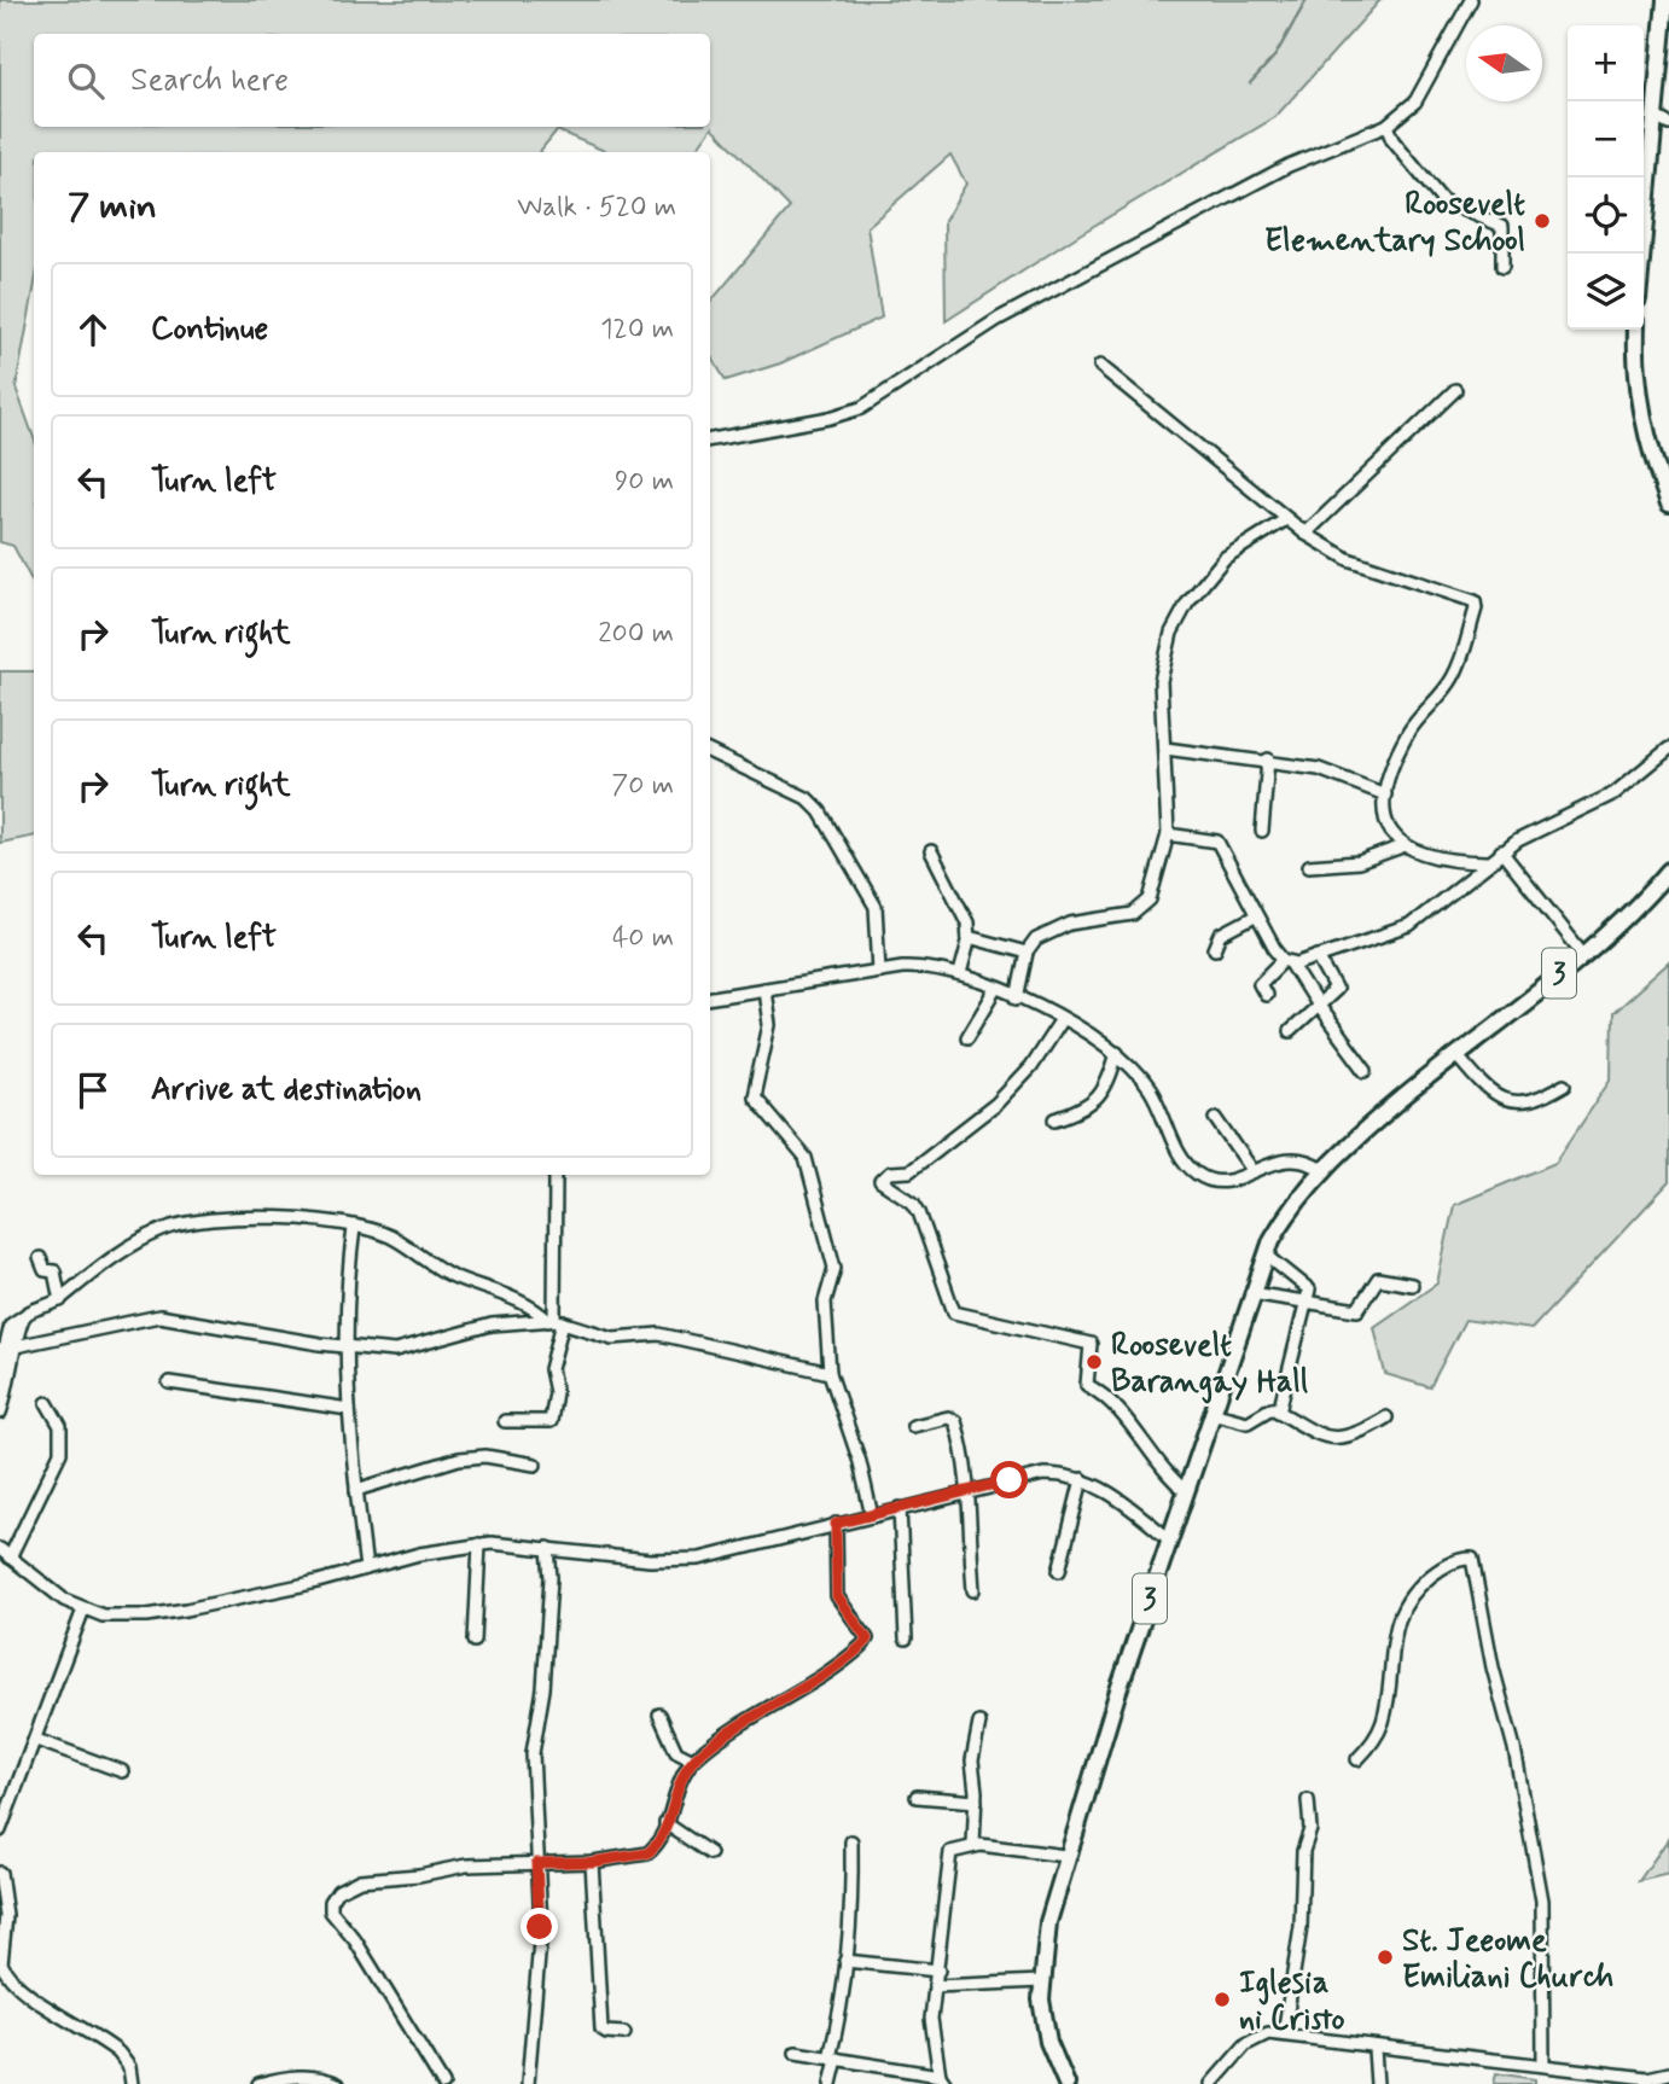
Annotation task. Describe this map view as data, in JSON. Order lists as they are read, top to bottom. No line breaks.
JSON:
{"streets":{"highway":["3"]},"places":["Roosevelt Elementary School","Roosevelt Barangay Hall","St. Jeeome Emiliani Church","Iglesia ni Cristo"],"north":"left","page":{"map_buttons":["+","−"],"search":"Search here","heading":["7 min","Walk · 520 m"],"list":[["Continue","120 m"],["Turn left","90 m"],["Turn right","200 m"],["Turn right","70 m"],["Turn left","40 m"],"Arrive at destination"]}}
